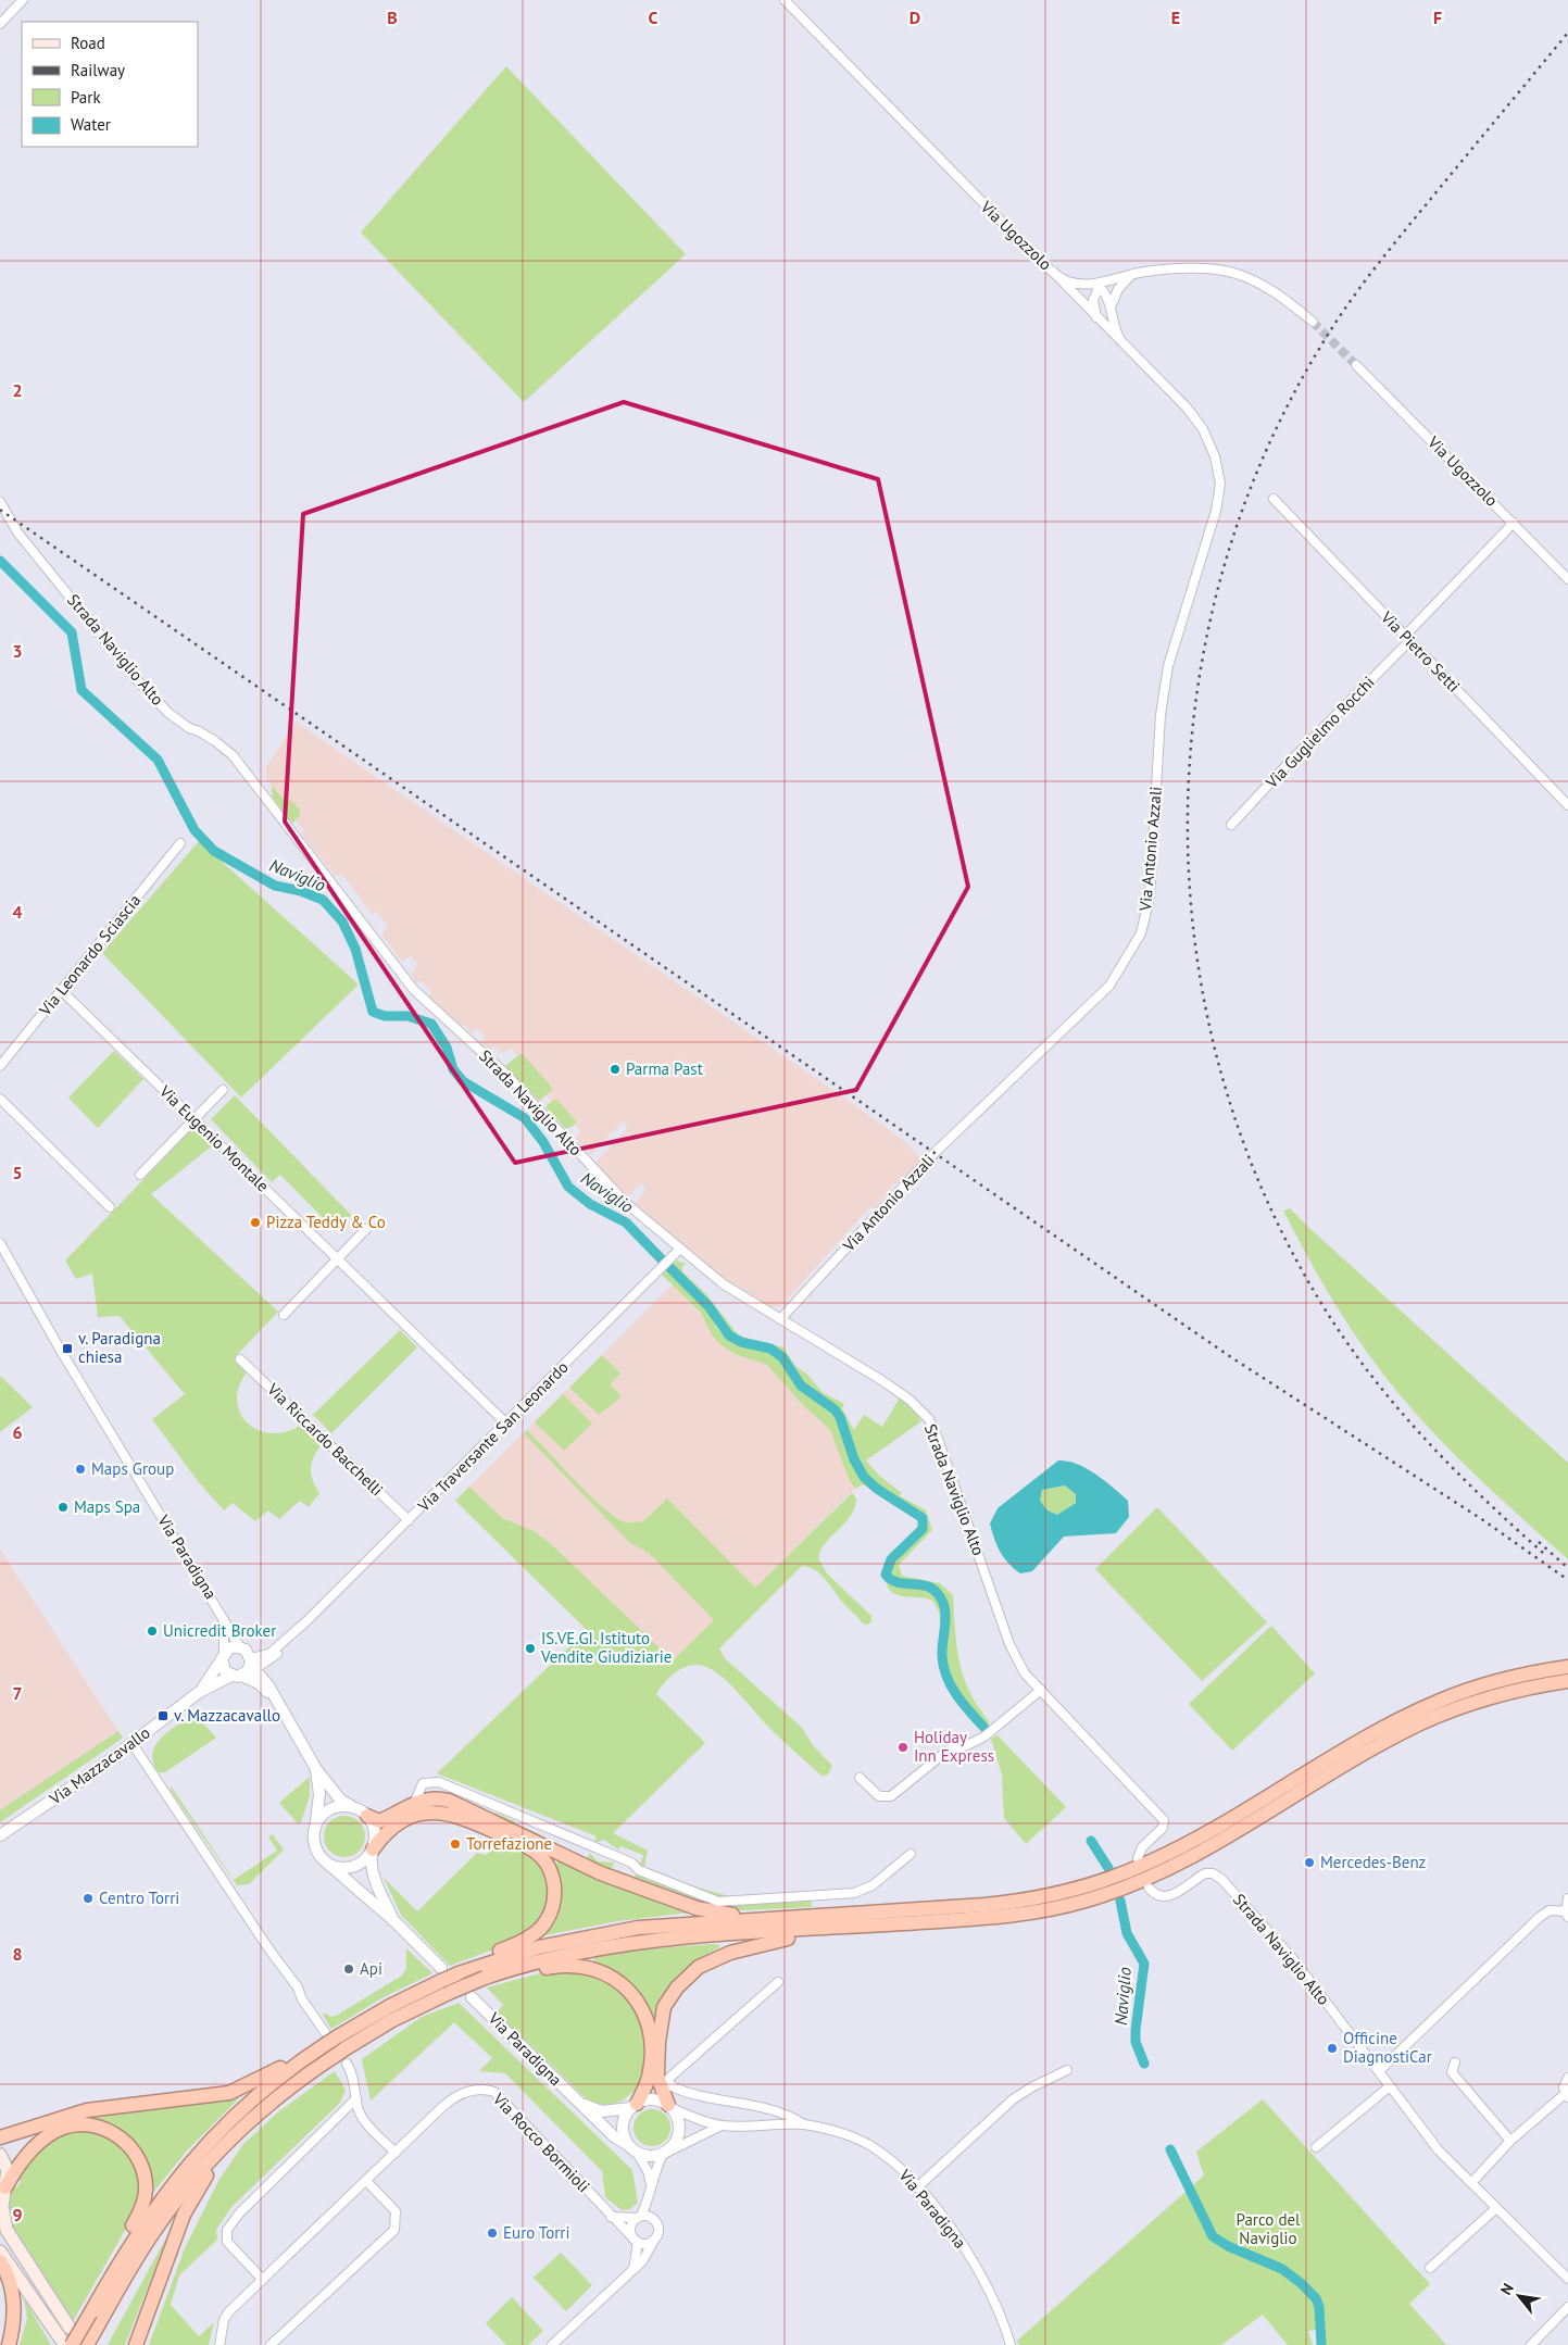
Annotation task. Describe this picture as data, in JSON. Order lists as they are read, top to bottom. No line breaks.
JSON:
{"streets":{"street":["Via Ugozzolo","Strada Naviglio Alto","Via Pietro Setti","Via Guglielmo Rocchi","Via Antonio Azzali","Via Leonardo Sciascia","Via Eugenio Montale","Via Traversante San Leonardo","Via Riccardo Bacchelli","Via Paradigna","Via Mazzacavallo","Via Rocco Bormioli"]},"crossings":[["Via Ugozzolo","Via Guglielmo Rocchi"],["Via Ugozzolo","Via Antonio Azzali"],["Strada Naviglio Alto","Via Antonio Azzali"],["Strada Naviglio Alto","Via Traversante San Leonardo"],["Via Pietro Setti","Via Guglielmo Rocchi"],["Via Leonardo Sciascia","Via Eugenio Montale"],["Via Eugenio Montale","Via Traversante San Leonardo"],["Via Traversante San Leonardo","Via Riccardo Bacchelli"],["Via Traversante San Leonardo","Via Paradigna"],["Via Traversante San Leonardo","Via Mazzacavallo"],["Via Paradigna","Via Mazzacavallo"]],"water":["Naviglio"],"parks":["Parco del Naviglio"],"places":{"other":["Parma Past","Pizza Teddy & Co","Maps Group","Maps Spa","Unicredit Broker","IS.VE.GI. Istituto Vendite Giudiziarie","Holiday Inn Express","Torrefazione","Mercedes-Benz","Centro Torri","Api","Officine DiagnostiCar","Euro Torri"],"transit":["v. Paradigna chiesa","v. Mazzacavallo"]},"legend":["Road","Railway","Park","Water"],"north":"top left","grid":{"columns":["B","C","D","E","F"],"rows":["2","3","4","5","6","7","8","9"]}}
